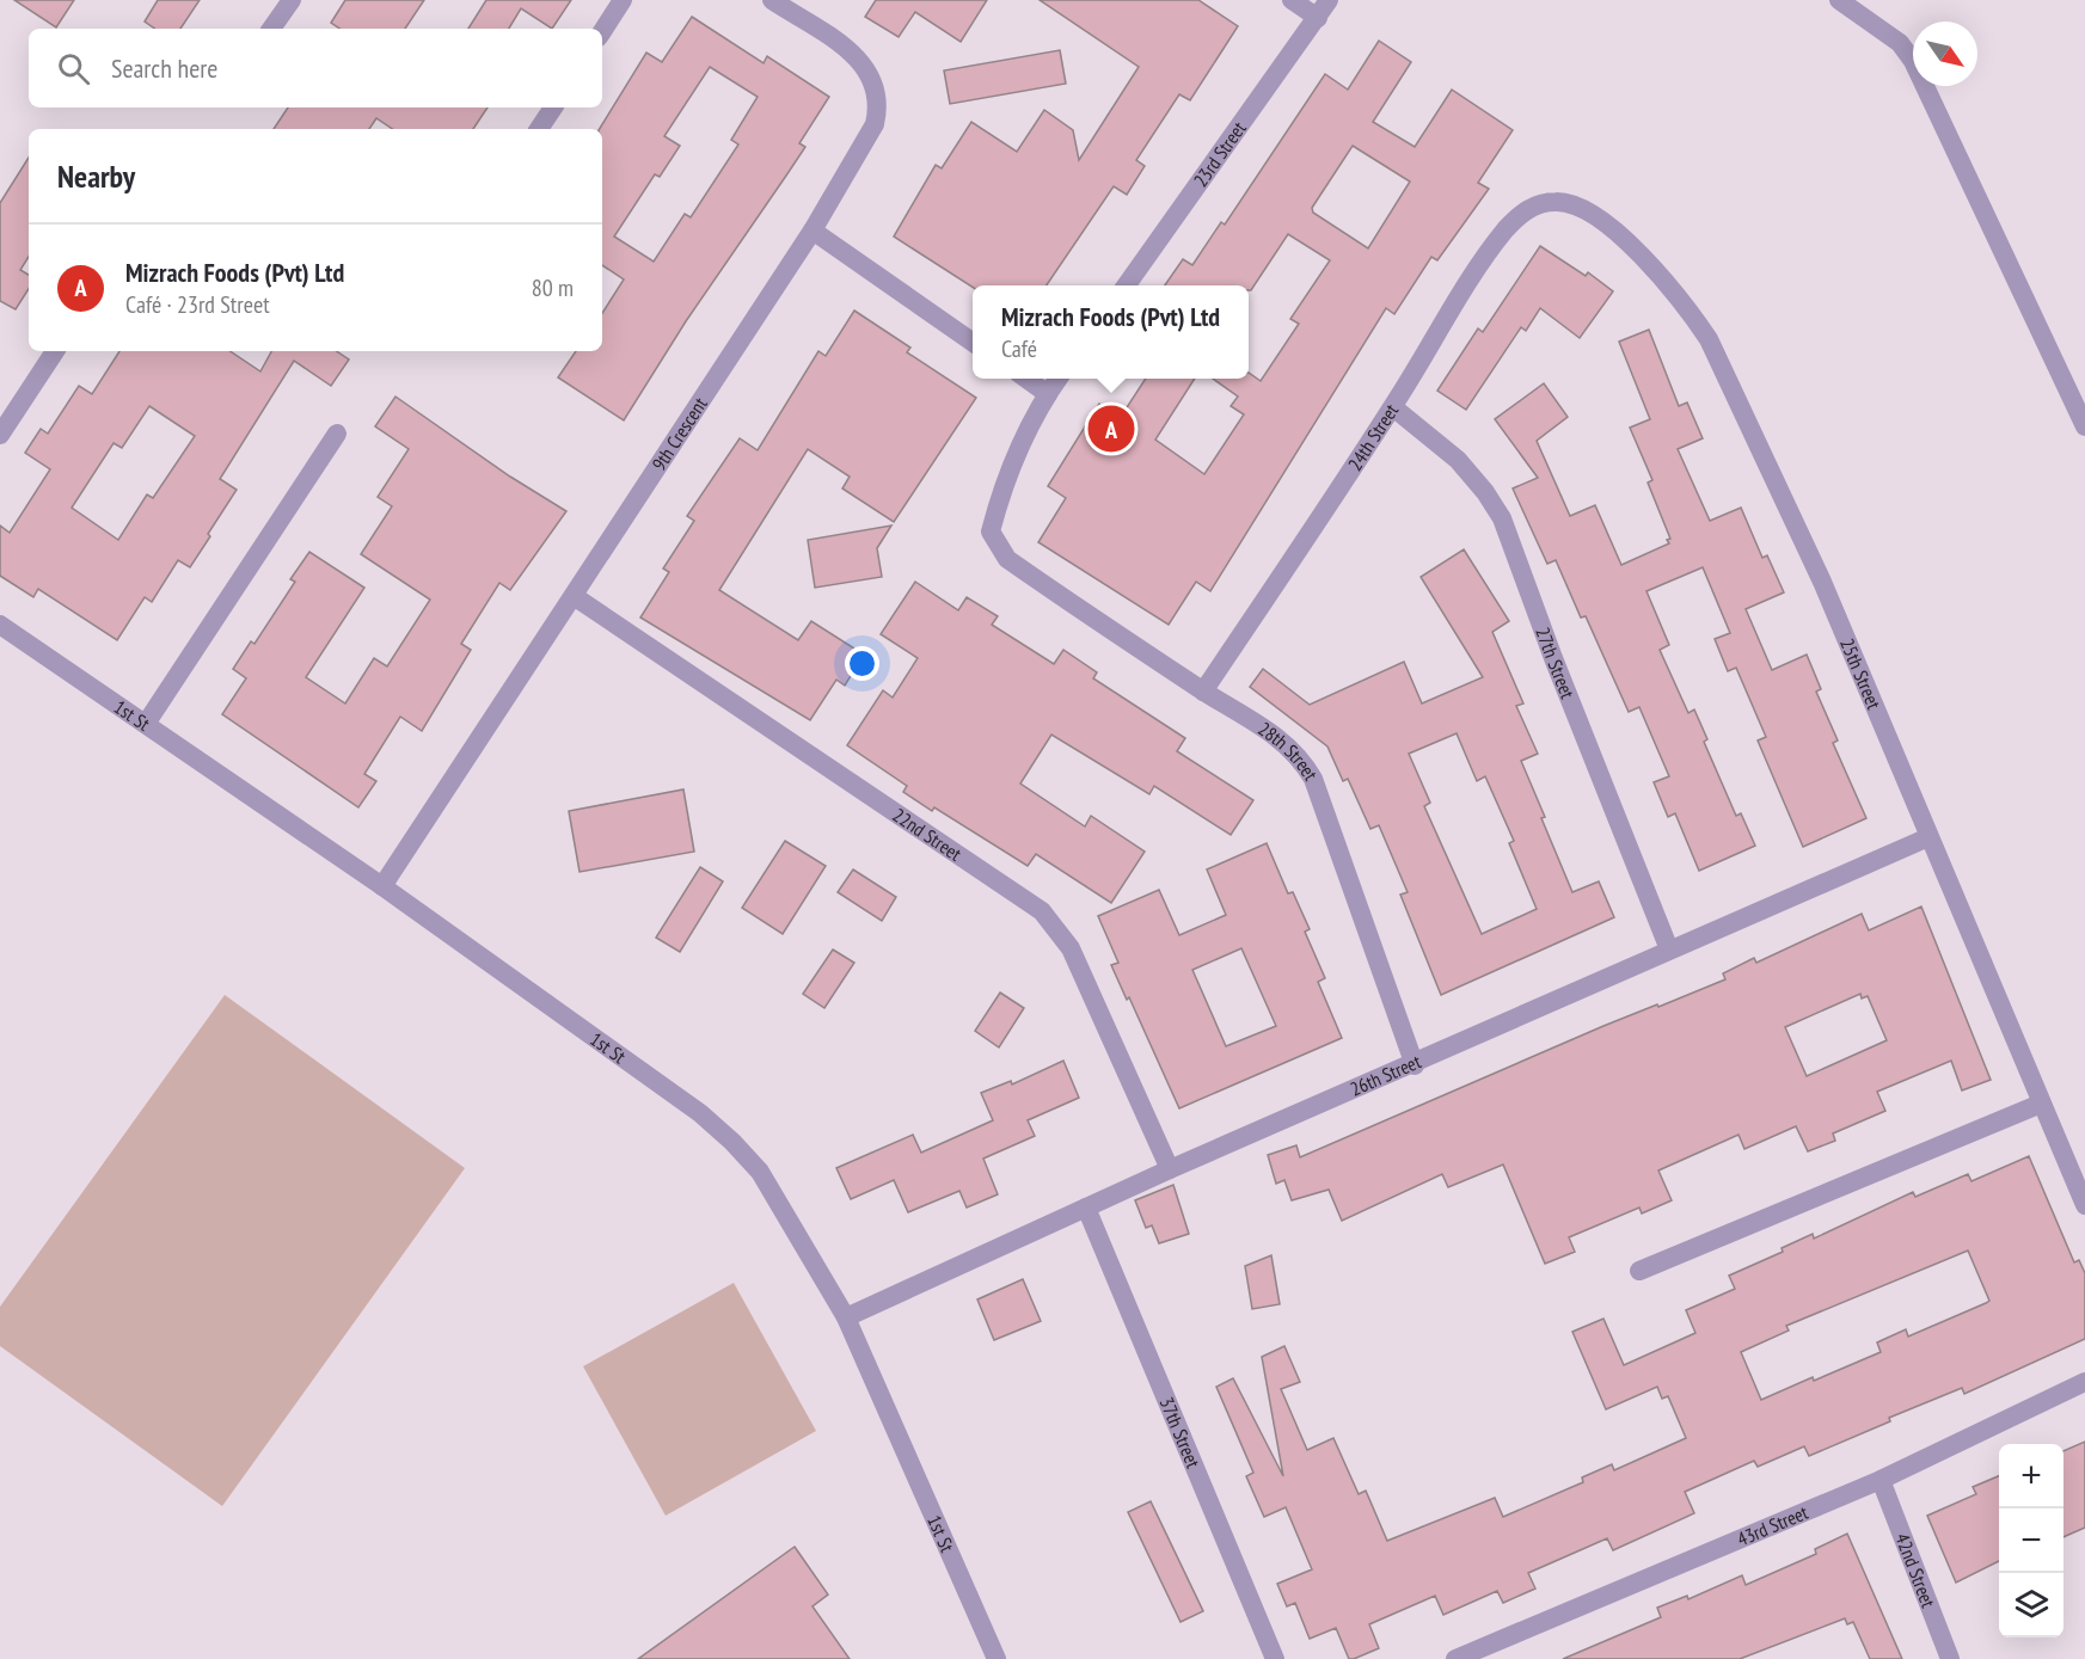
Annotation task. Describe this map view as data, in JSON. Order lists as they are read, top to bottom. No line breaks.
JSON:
{"streets":{"street":["23rd Street","9th Crescent","24th Street","27th Street","25th Street","1st St","28th Street","22nd Street","26th Street","37th Street","43rd Street","42nd Street"]},"crossings":[["9th Crescent","1st St"],["9th Crescent","22nd Street"],["24th Street","27th Street"],["24th Street","25th Street"],["24th Street","28th Street"],["27th Street","26th Street"],["25th Street","26th Street"],["1st St","26th Street"],["28th Street","26th Street"],["22nd Street","26th Street"],["26th Street","37th Street"],["43rd Street","42nd Street"]],"north":"bottom right","page":{"search":"Search here","heading":"Nearby","list":[{"mark":"A","name":"Mizrach Foods (Pvt) Ltd","note":"Café · 23rd Street","value":"80 m"}],"popup":["Mizrach Foods (Pvt) Ltd","Café"],"pins":"A","map_buttons":["+","−"]}}
